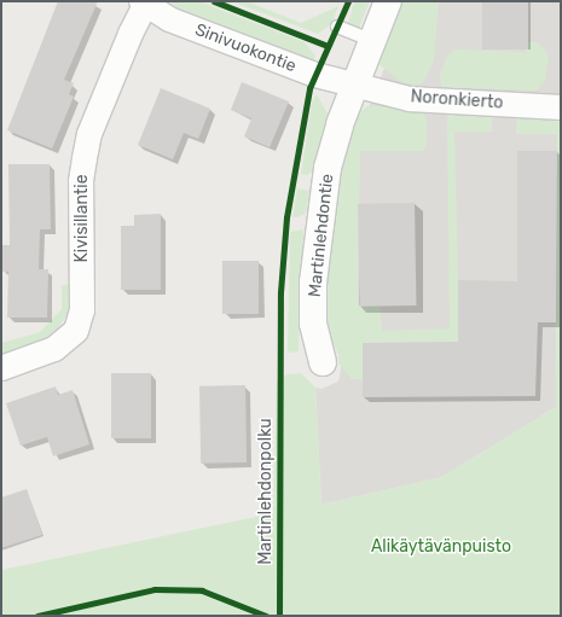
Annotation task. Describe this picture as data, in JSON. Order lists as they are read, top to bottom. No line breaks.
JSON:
{"streets":{"street":["Sinivuokontie","Noronkierto","Kivisillantie","Martinlehdontie"],"cycle path":["Martinlehdonpolku"]},"crossings":[["Sinivuokontie","Noronkierto"],["Sinivuokontie","Kivisillantie"],["Sinivuokontie","Martinlehdontie"],["Noronkierto","Martinlehdontie"]],"parks":["Alikäytävänpuisto"]}
